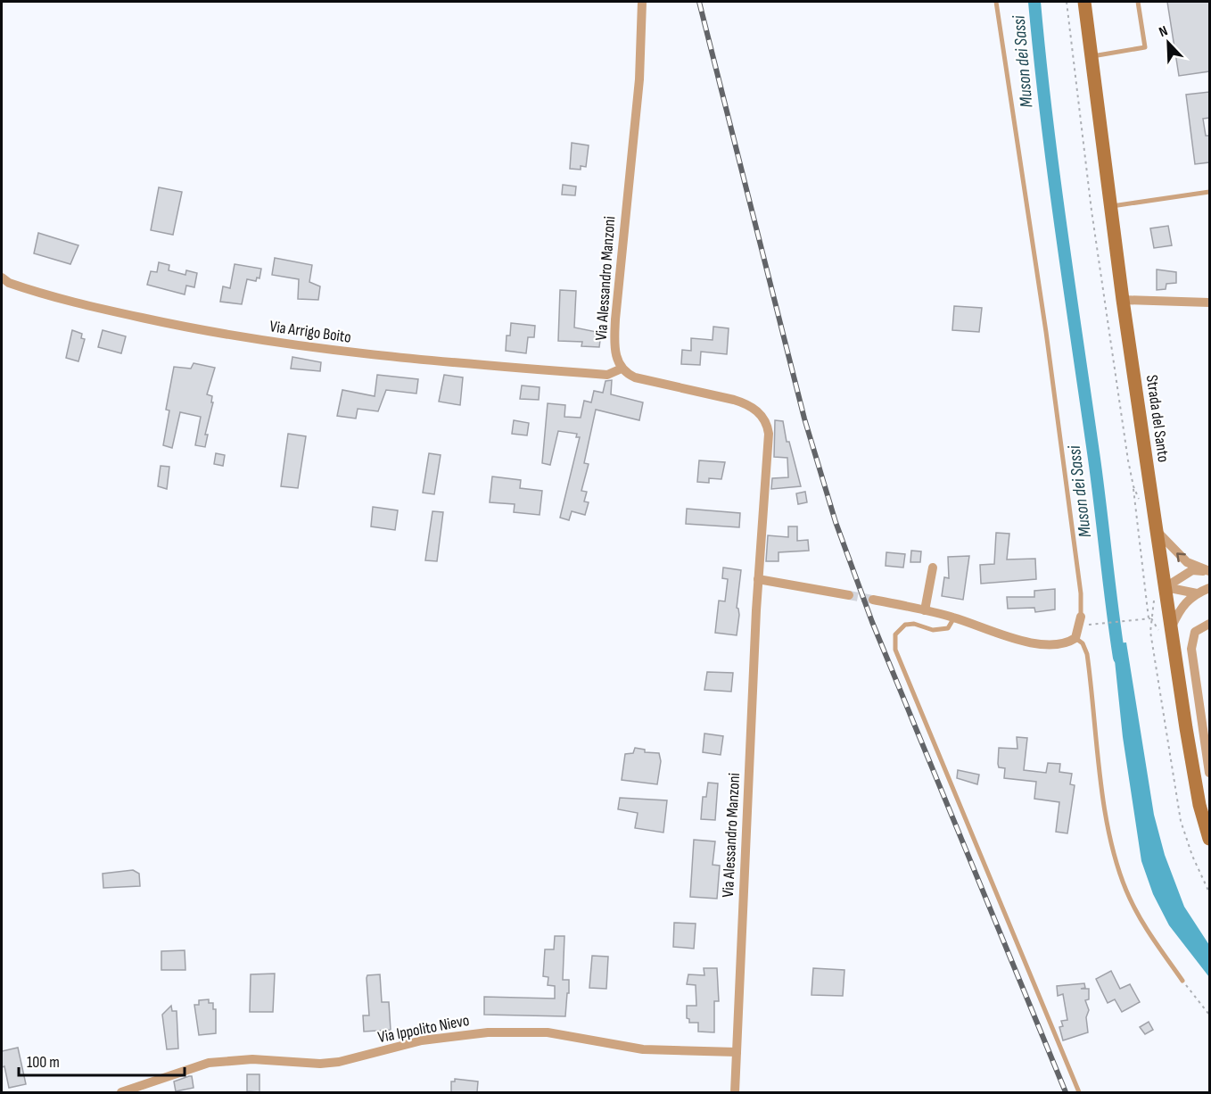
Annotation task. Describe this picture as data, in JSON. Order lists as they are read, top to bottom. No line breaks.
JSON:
{"streets":{"main road":["Strada del Santo"],"street":["Via Alessandro Manzoni","Via Arrigo Boito","Via Ippolito Nievo"]},"crossings":[["Via Alessandro Manzoni","Via Arrigo Boito"],["Via Alessandro Manzoni","Via Ippolito Nievo"]],"water":["Muson dei Sassi"],"scale_bar":"100 m","north":"top left"}
